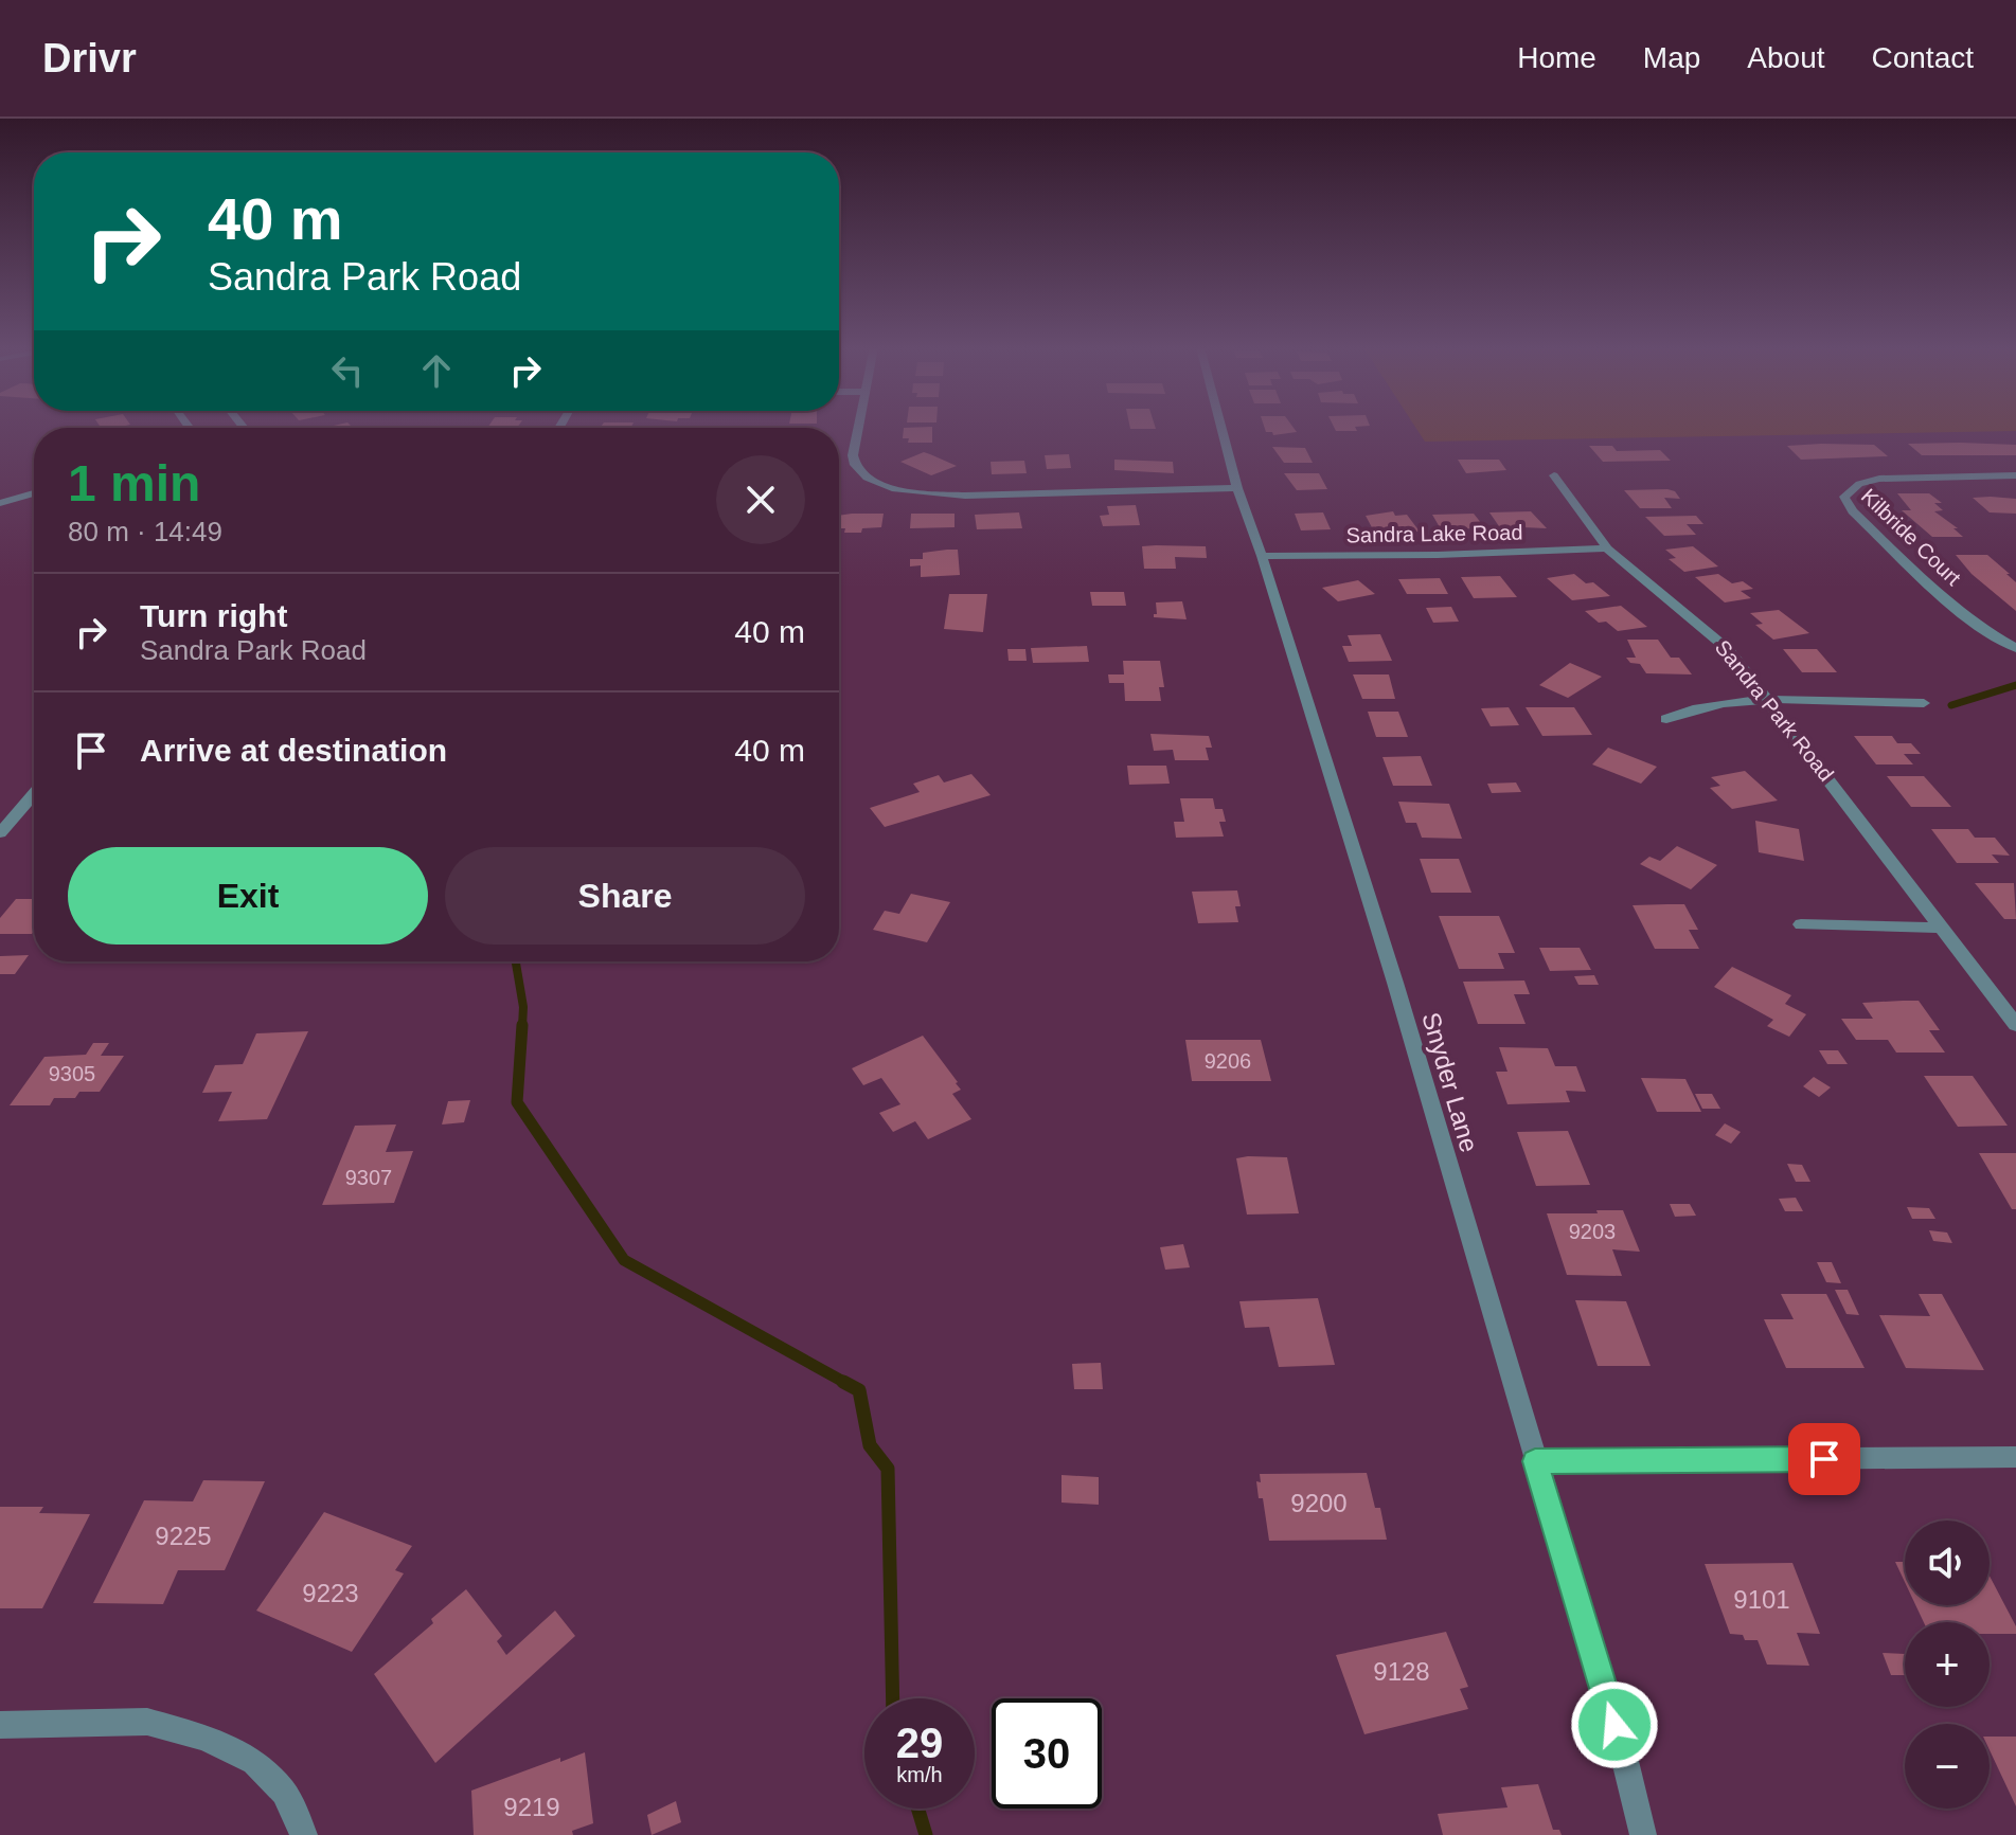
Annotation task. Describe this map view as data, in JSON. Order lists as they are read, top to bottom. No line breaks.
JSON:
{"streets":{"street":["Sandra Lake Road","Kilbride Court","Sandra Park Road","Snyder Lane"]},"crossings":[["Sandra Lake Road","Sandra Park Road"],["Sandra Lake Road","Snyder Lane"]],"house_numbers":["9206","9305","9307","9203","9200","9225","9223","9101","9128","9219"],"page":{"header":"Drivr","nav":["Home","Map","About","Contact"],"turn":["40 m","Sandra Park Road"],"heading":["1 min","80 m · 14:49"],"list":[{"name":"Turn right","note":"Sandra Park Road","value":"40 m"},{"name":"Arrive at destination","value":"40 m"}],"buttons":["Exit","Share"],"map_buttons":["+","−"],"speed":"29 km/h","limit":"30"}}
